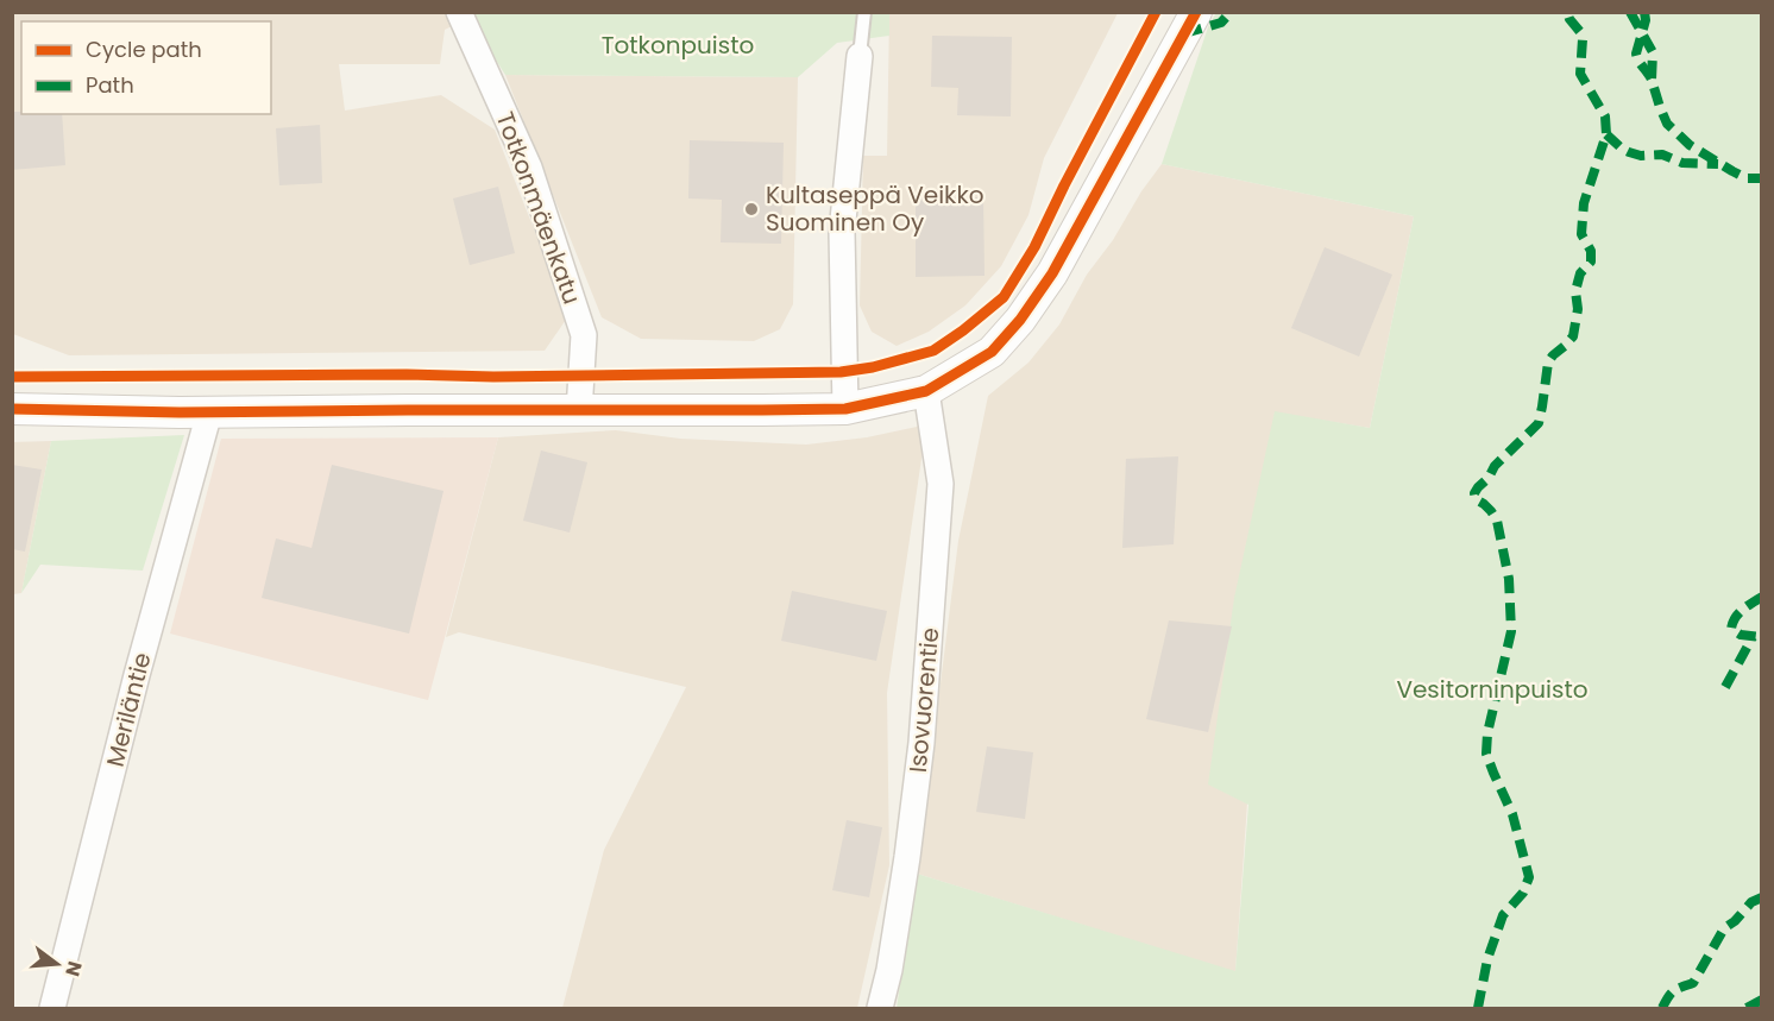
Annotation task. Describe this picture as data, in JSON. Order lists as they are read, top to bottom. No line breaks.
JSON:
{"streets":{"street":["Totkonmäenkatu","Isovuorentie","Meriläntie"]},"parks":["Totkonpuisto","Vesitorninpuisto"],"places":["Kultaseppä Veikko Suominen Oy"],"legend":["Cycle path","Path"],"north":"right"}
